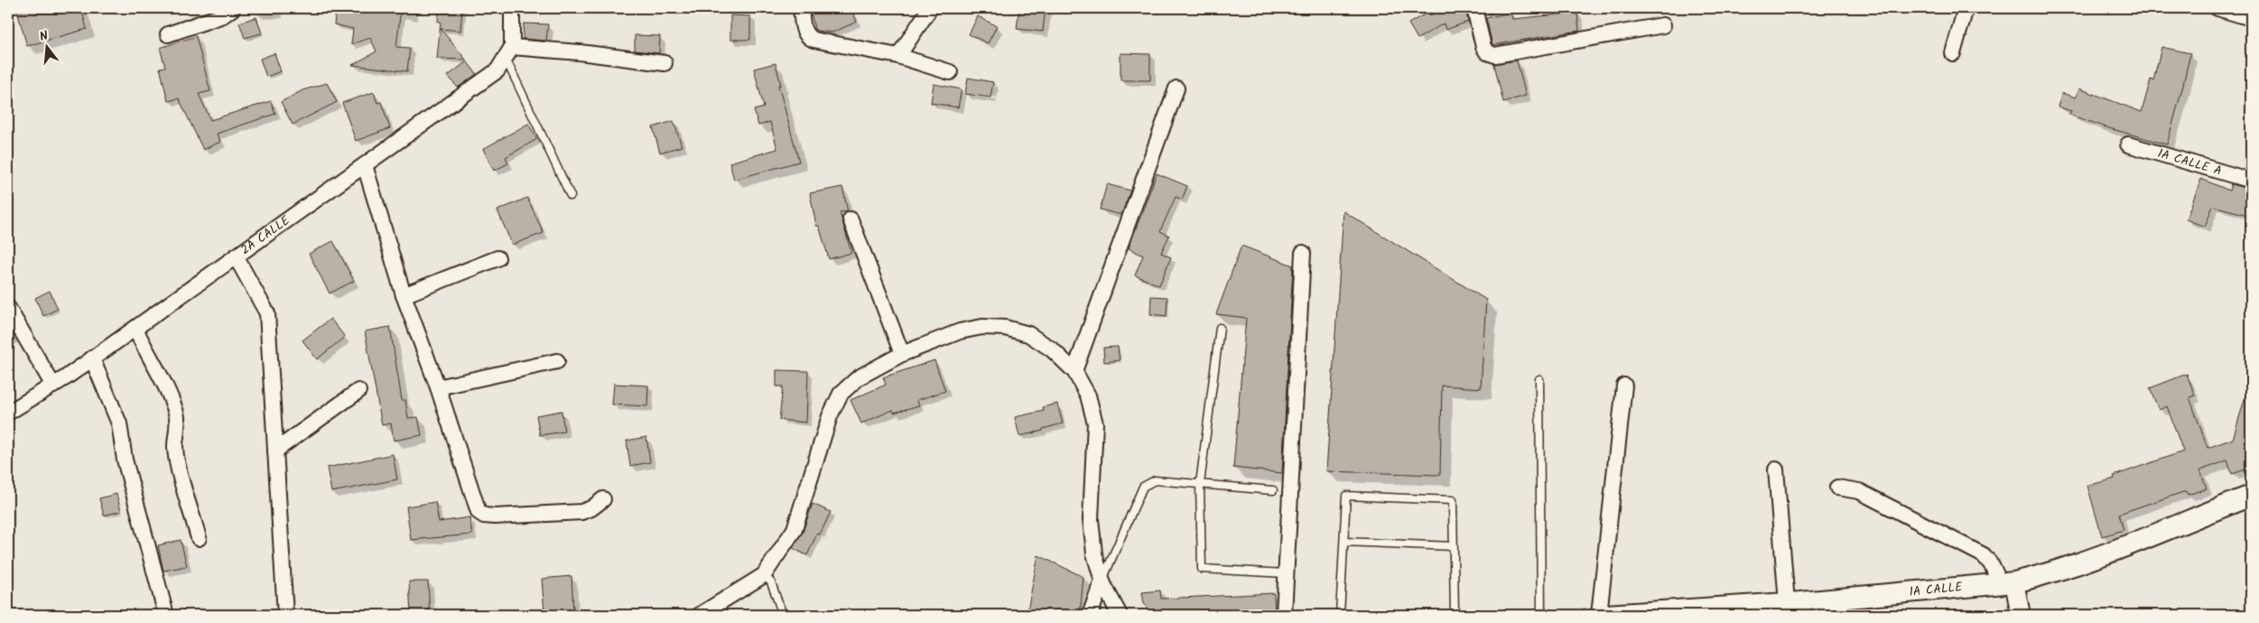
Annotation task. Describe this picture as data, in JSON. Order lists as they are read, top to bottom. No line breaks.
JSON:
{"streets":{"main road":["1A CALLE"],"street":["1A CALLE A","2A CALLE"]},"north":"top"}
